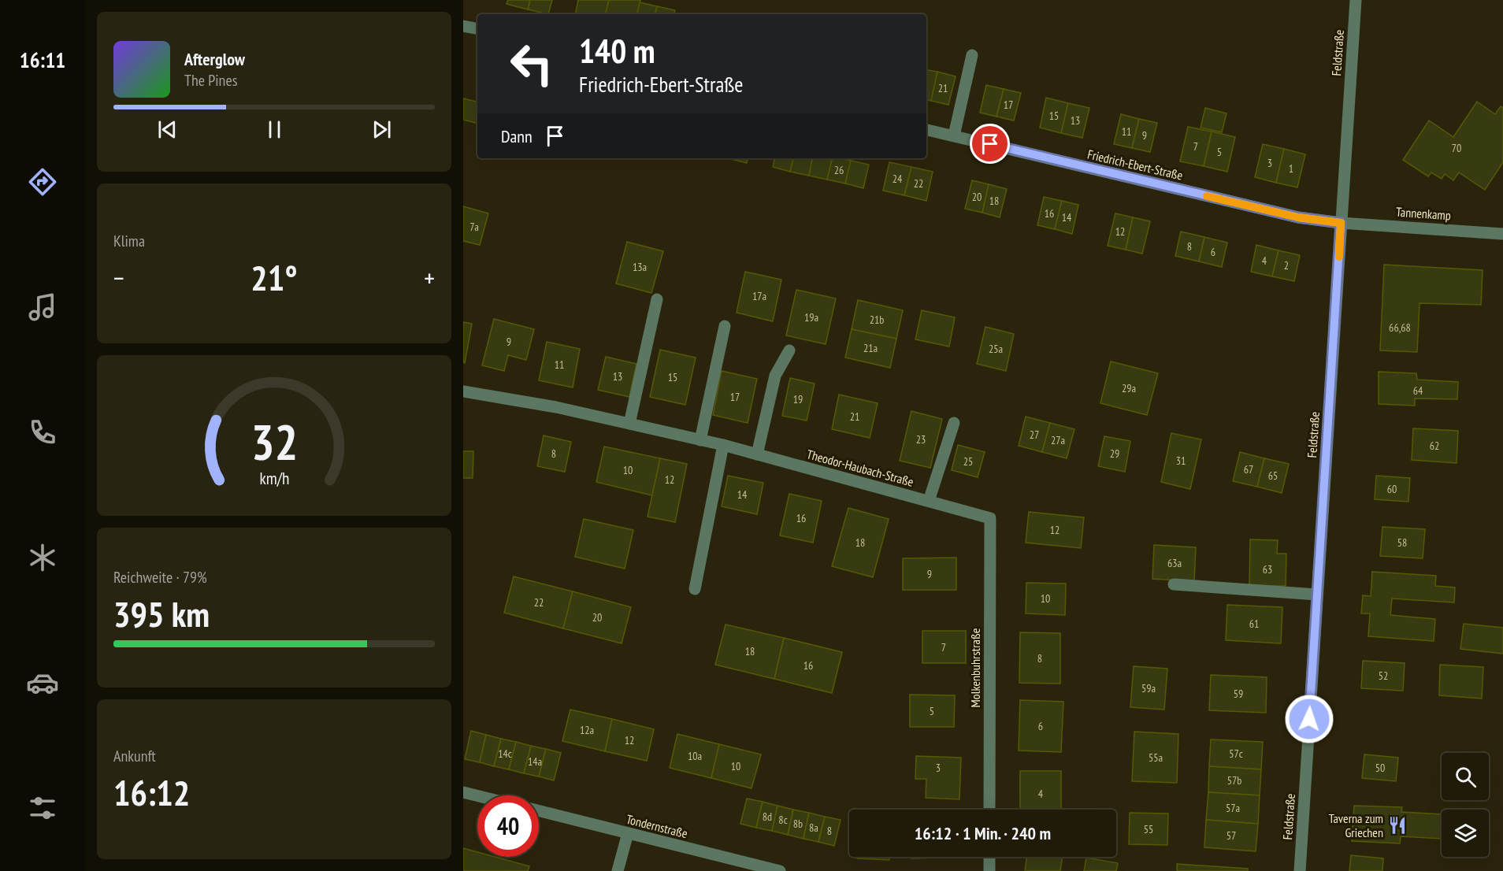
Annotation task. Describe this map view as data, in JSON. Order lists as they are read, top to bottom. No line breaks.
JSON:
{"streets":{"street":["Feldstraße","Friedrich-Ebert-Straße","Tannenkamp","Theodor-Haubach-Straße","Molkenbuhrstraße","Tondernstraße"]},"crossings":[["Feldstraße","Friedrich-Ebert-Straße"],["Feldstraße","Tannenkamp"],["Friedrich-Ebert-Straße","Tannenkamp"],["Theodor-Haubach-Straße","Molkenbuhrstraße"]],"places":{"restaurant":["Taverna zum Griechen"]},"house_numbers":["21","17","15","13","11","9","7","70","5","3","1","26","24","22","20","18","16","14","7a","12","8","6","4","2","13a","17a","19a","21b","66,68","9","21a","25a","11","13","15","29a","64","17","19","21","27","23","27a","62","8","29","31","25","67","10","65","12","60","14","16","12","18","58","63a","63","9","10","22","20","61","7","18","8","16","52","59a","59","5","6","12a","12","14c","57c","10a","55a","14a","10","3","50","57b","4","57a","8d","8c","8b","8a","55","8","57"],"page":{"tabs":"16:11","turn":["140 m","Friedrich-Ebert-Straße"],"song":["Afterglow","The Pines"],"then":"Dann","tile":["Klima",["Reichweite · 79%","395 km"],["Ankunft","16:12"]],"heat":["−","21°","+"],"limit":"40","trip":"16:12 · 1 Min. · 240 m","gauge":["32","km/h"]}}
